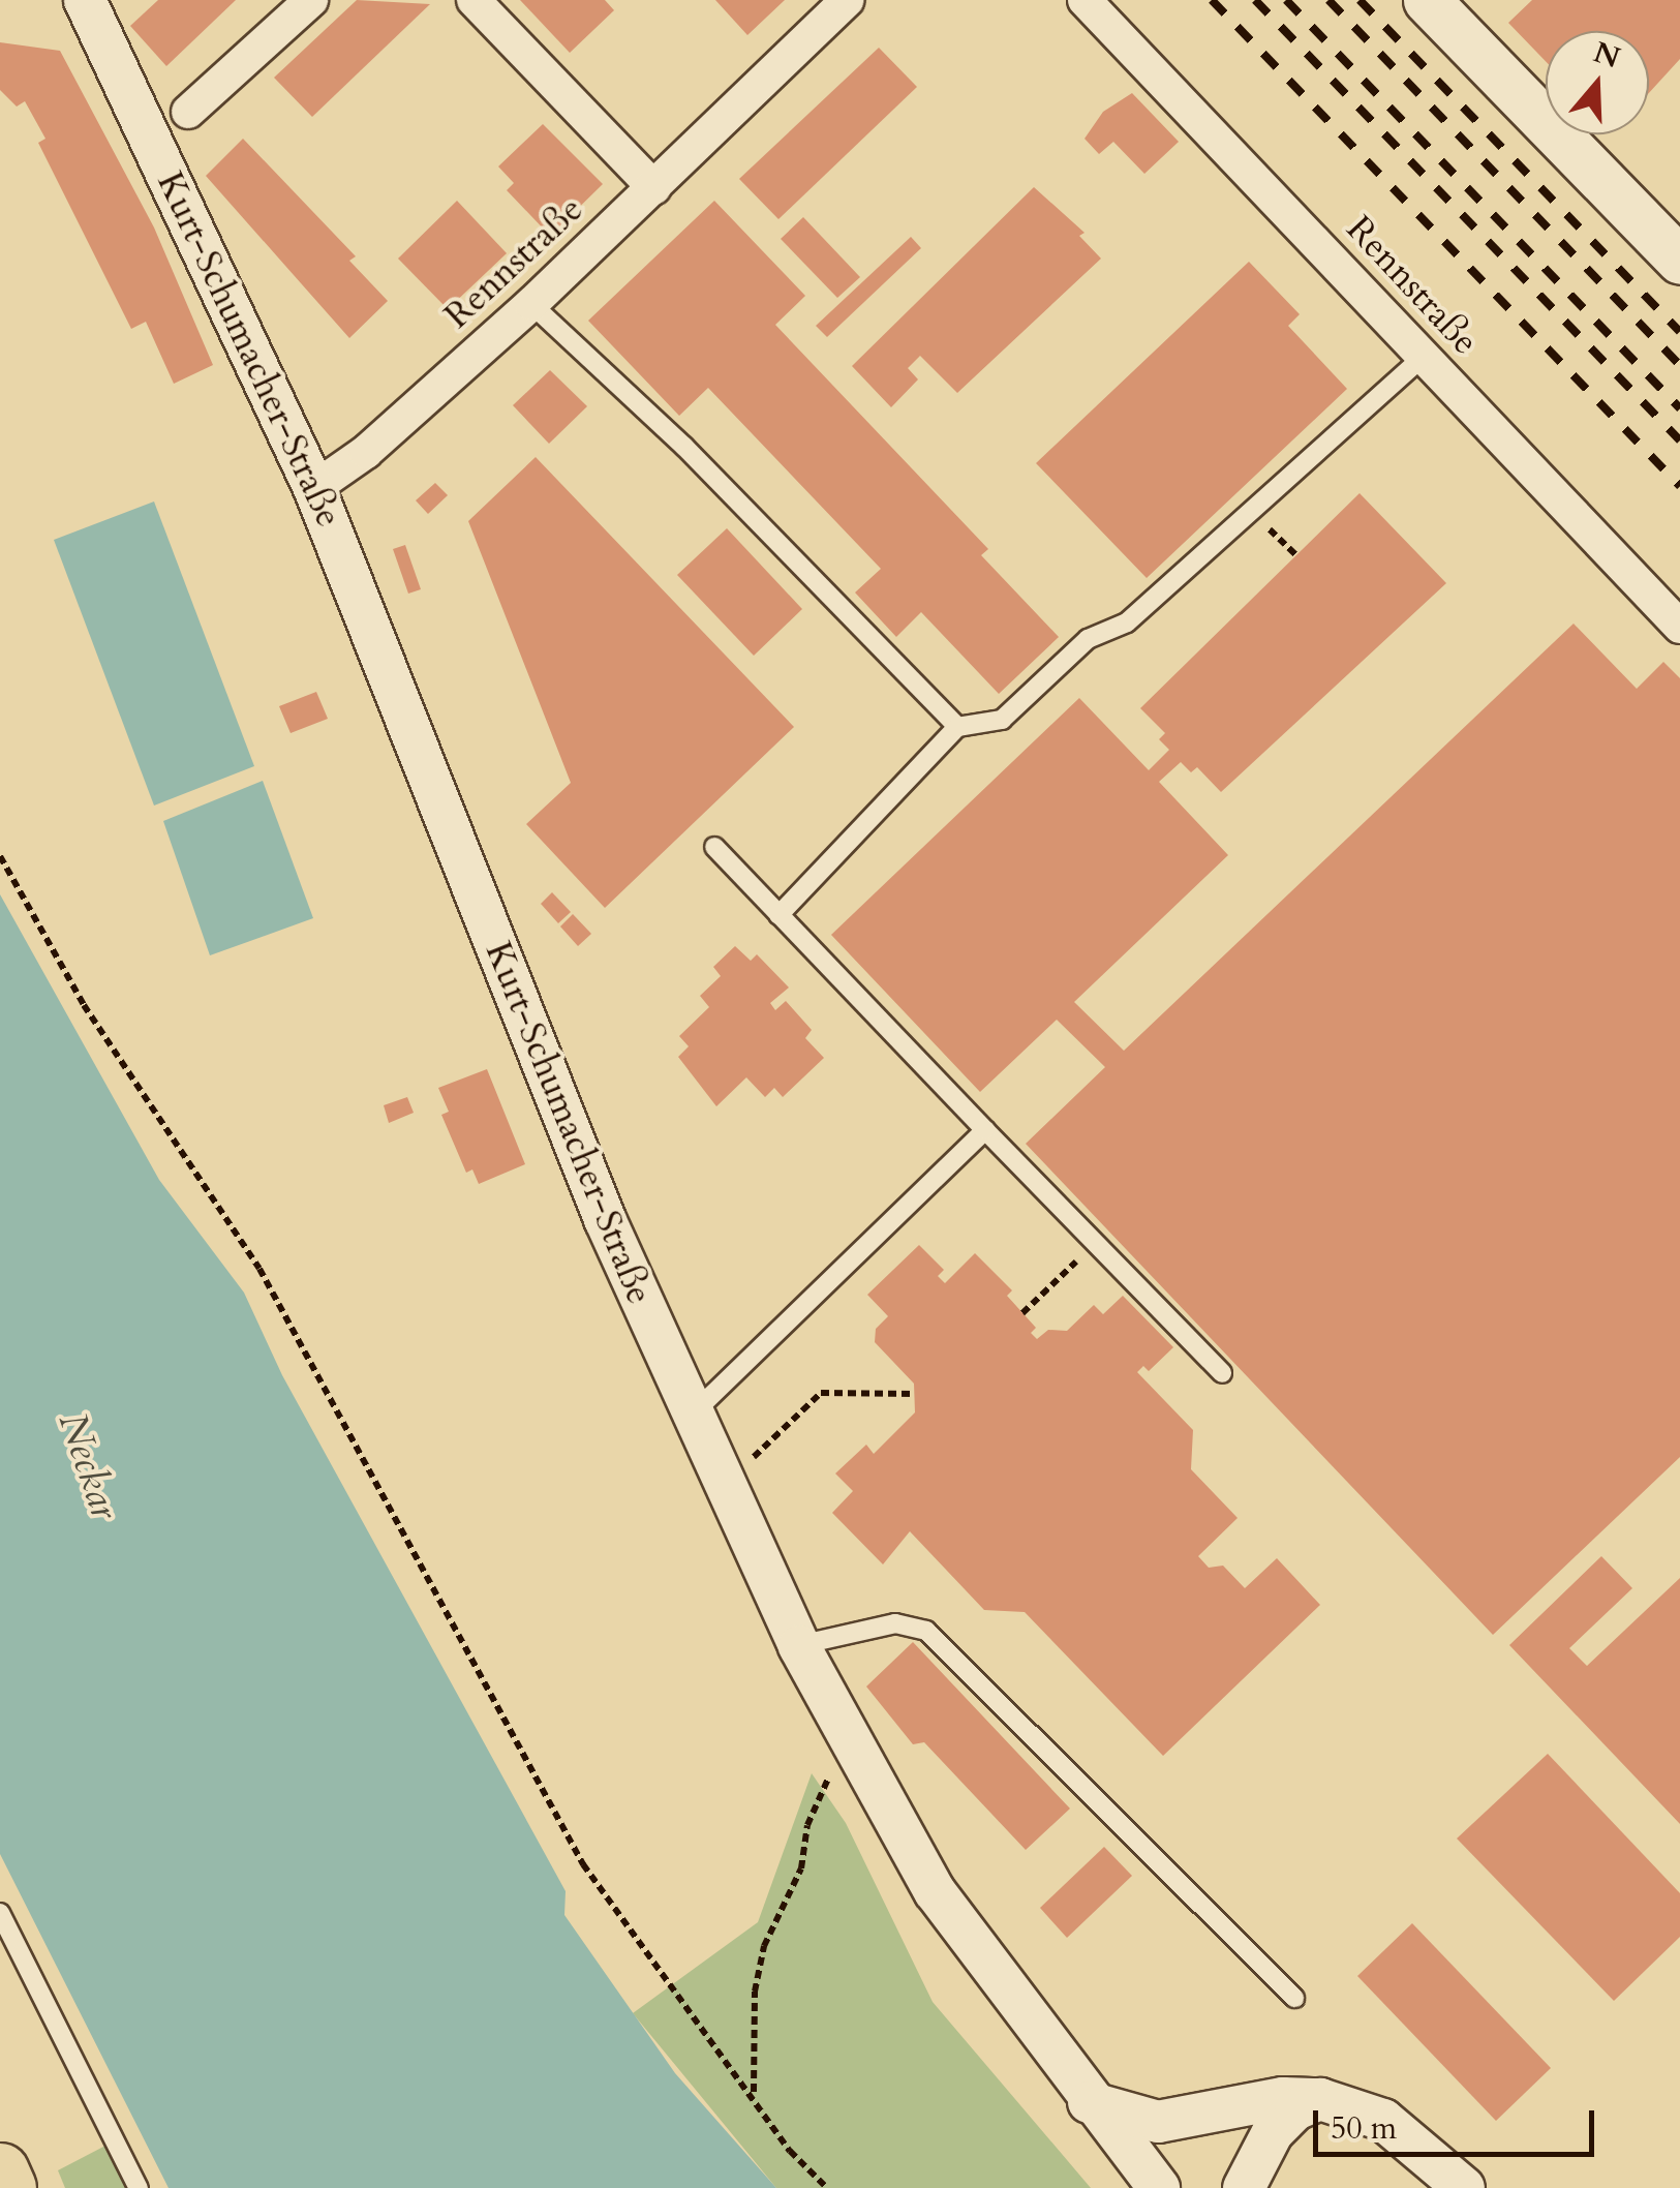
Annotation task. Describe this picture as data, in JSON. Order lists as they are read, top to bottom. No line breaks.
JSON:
{"streets":{"street":["Rennstraße","Kurt-Schumacher-Straße"]},"crossings":[["Rennstraße","Kurt-Schumacher-Straße"]],"water":["Neckar"],"scale_bar":"50 m","north":"top"}
